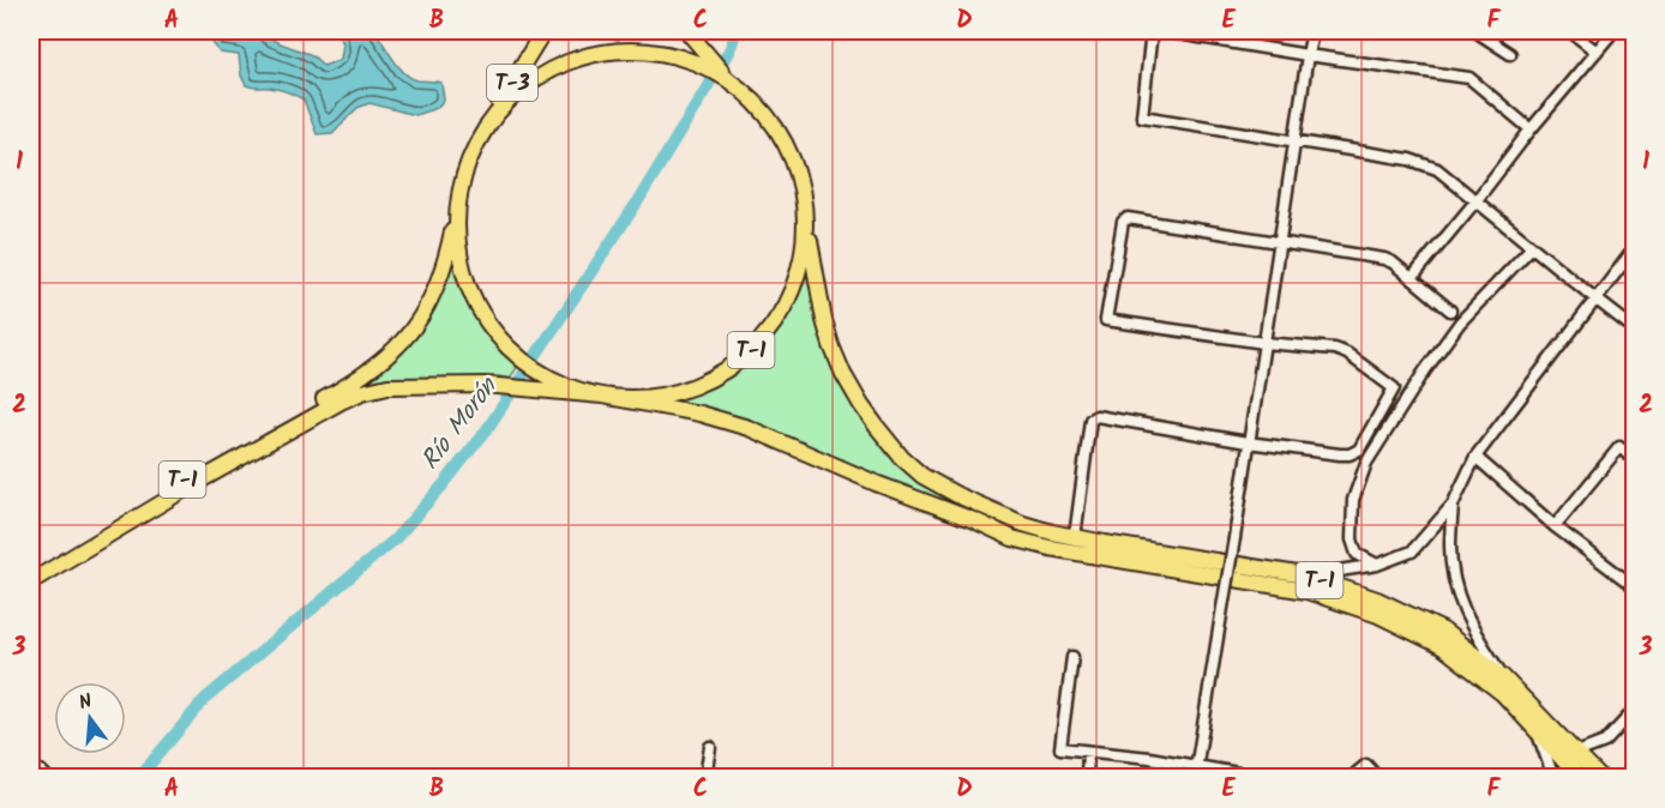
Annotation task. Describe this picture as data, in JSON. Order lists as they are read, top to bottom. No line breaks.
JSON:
{"streets":{"highway":["T-3","T-1"]},"crossings":[["T-3","T-1"]],"water":["Río Morón"],"north":"top","grid":{"columns":["A","B","C","D","E","F"],"rows":["1","2","3"]}}
